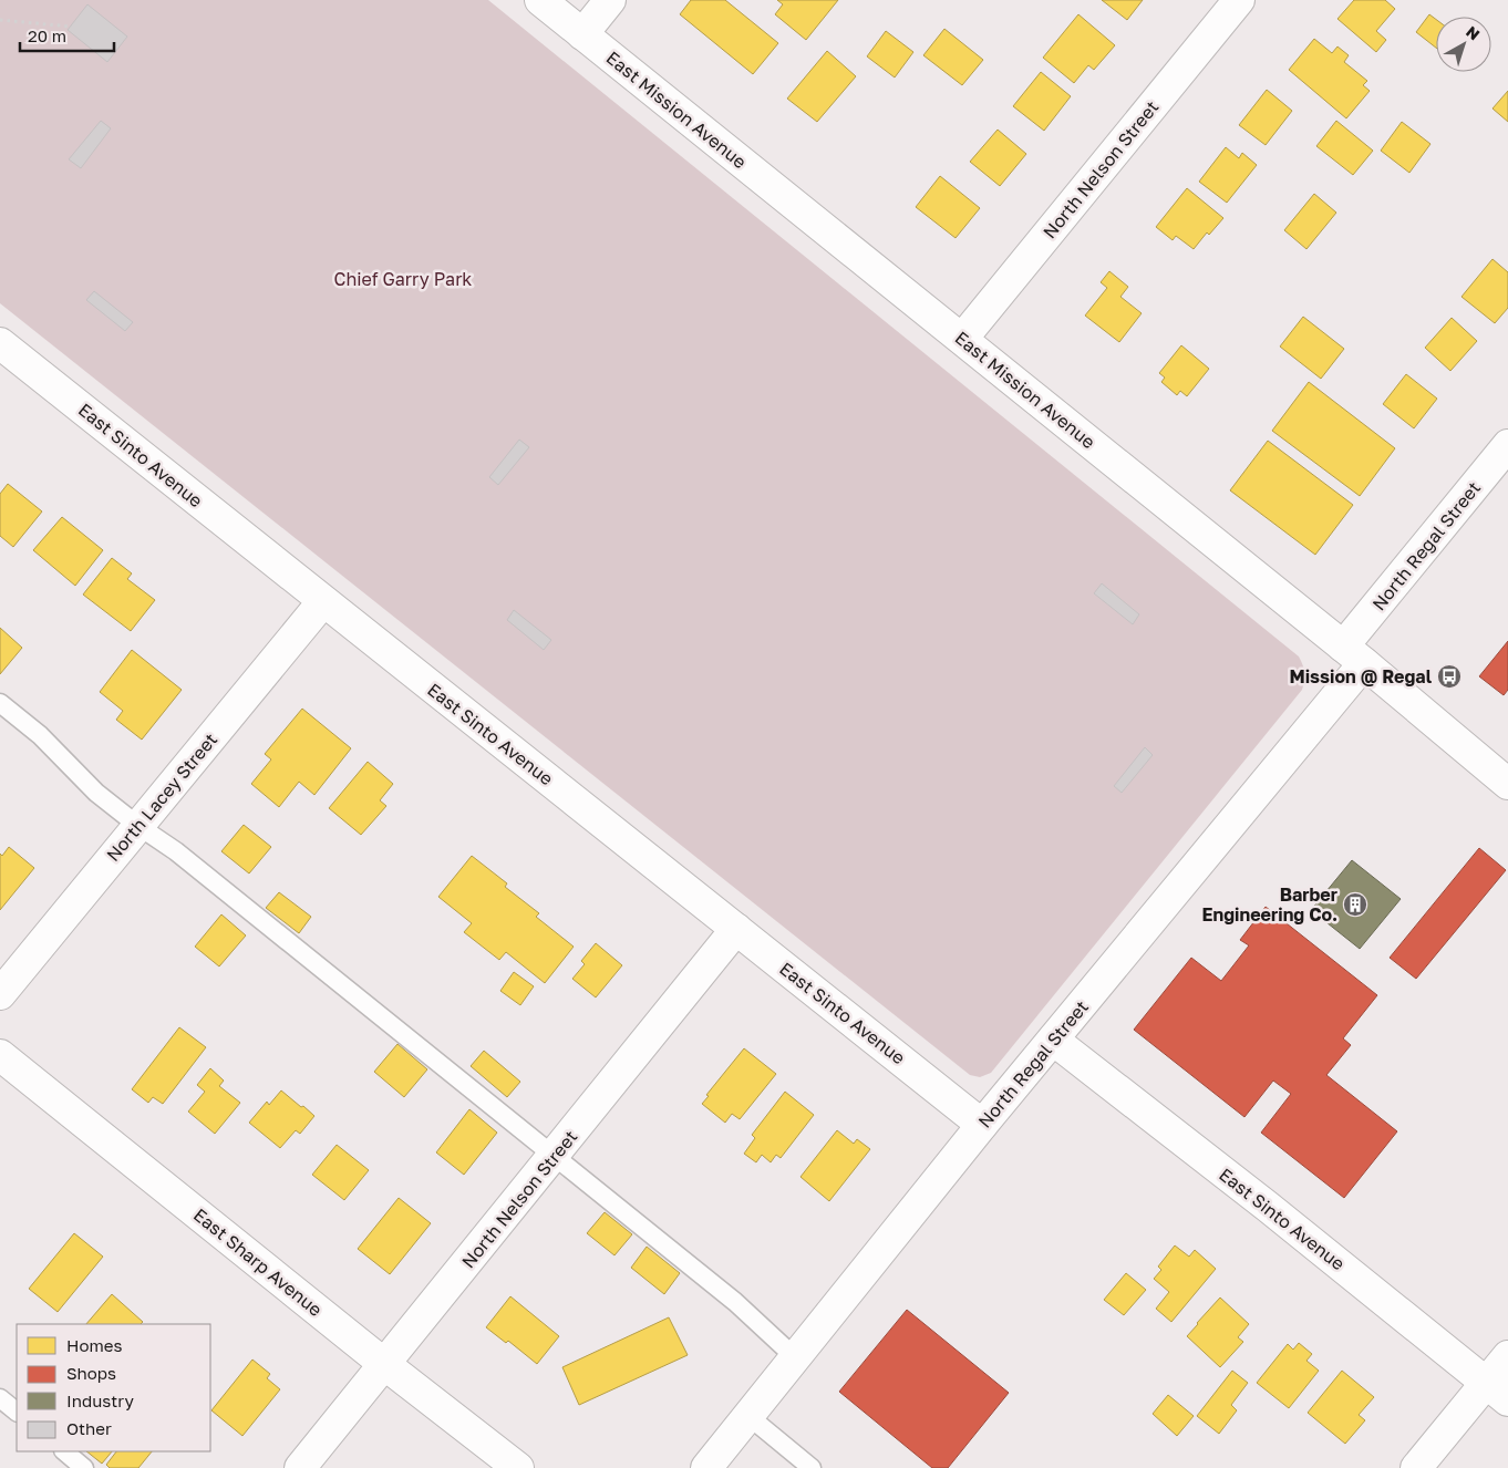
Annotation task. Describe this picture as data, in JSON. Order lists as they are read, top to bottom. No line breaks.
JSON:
{"streets":{"street":["East Mission Avenue","North Nelson Street","East Sinto Avenue","North Regal Street","North Lacey Street","East Sharp Avenue"]},"crossings":[["East Mission Avenue","North Nelson Street"],["East Mission Avenue","North Regal Street"],["North Nelson Street","East Sinto Avenue"],["North Nelson Street","East Sharp Avenue"],["East Sinto Avenue","North Regal Street"],["East Sinto Avenue","North Lacey Street"]],"parks":["Chief Garry Park"],"places":{"bus stop":["Mission @ Regal"],"building":["Barber Engineering Co."]},"legend":["Homes","Shops","Industry","Other"],"scale_bar":"20 m","north":"top right"}
